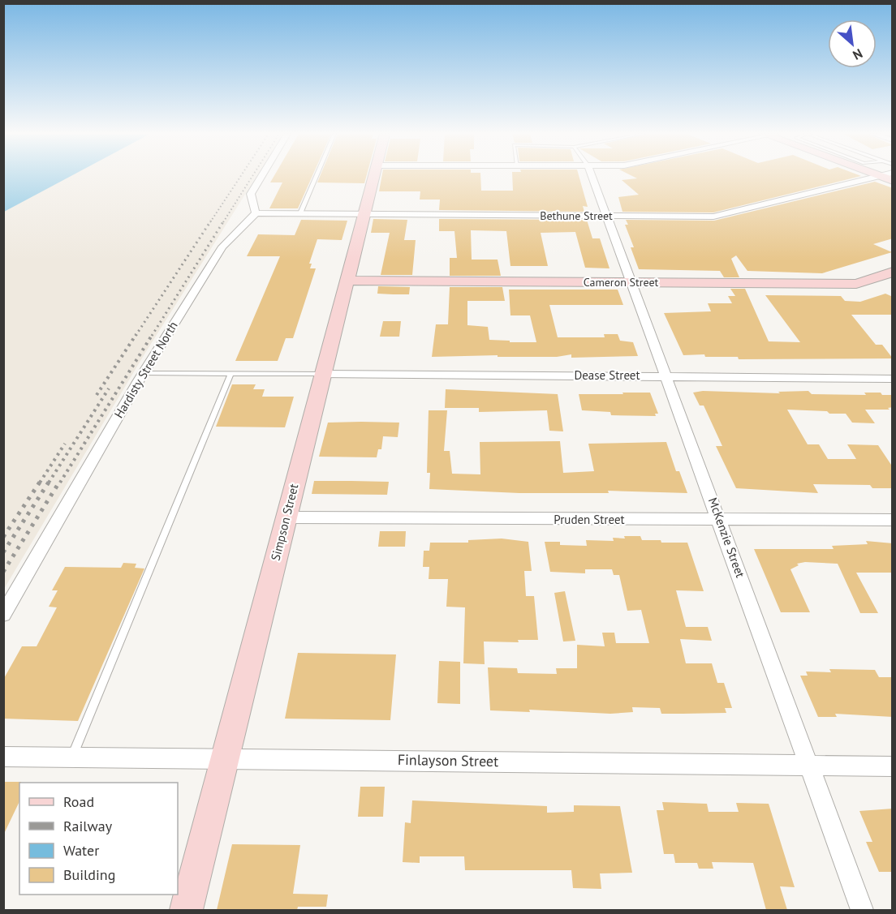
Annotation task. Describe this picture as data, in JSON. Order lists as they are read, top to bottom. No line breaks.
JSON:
{"streets":{"main road":["Cameron Street","Simpson Street"],"street":["Bethune Street","Hardisty Street North","Dease Street","Pruden Street","McKenzie Street","Finlayson Street"]},"crossings":[["Bethune Street","Hardisty Street North"],["Bethune Street","Simpson Street"],["Bethune Street","McKenzie Street"],["Cameron Street","Simpson Street"],["Cameron Street","McKenzie Street"],["Dease Street","Simpson Street"],["Dease Street","McKenzie Street"],["Pruden Street","Simpson Street"],["Pruden Street","McKenzie Street"],["Simpson Street","Finlayson Street"],["McKenzie Street","Finlayson Street"]],"legend":["Road","Railway","Water","Building"],"north":"bottom right"}
